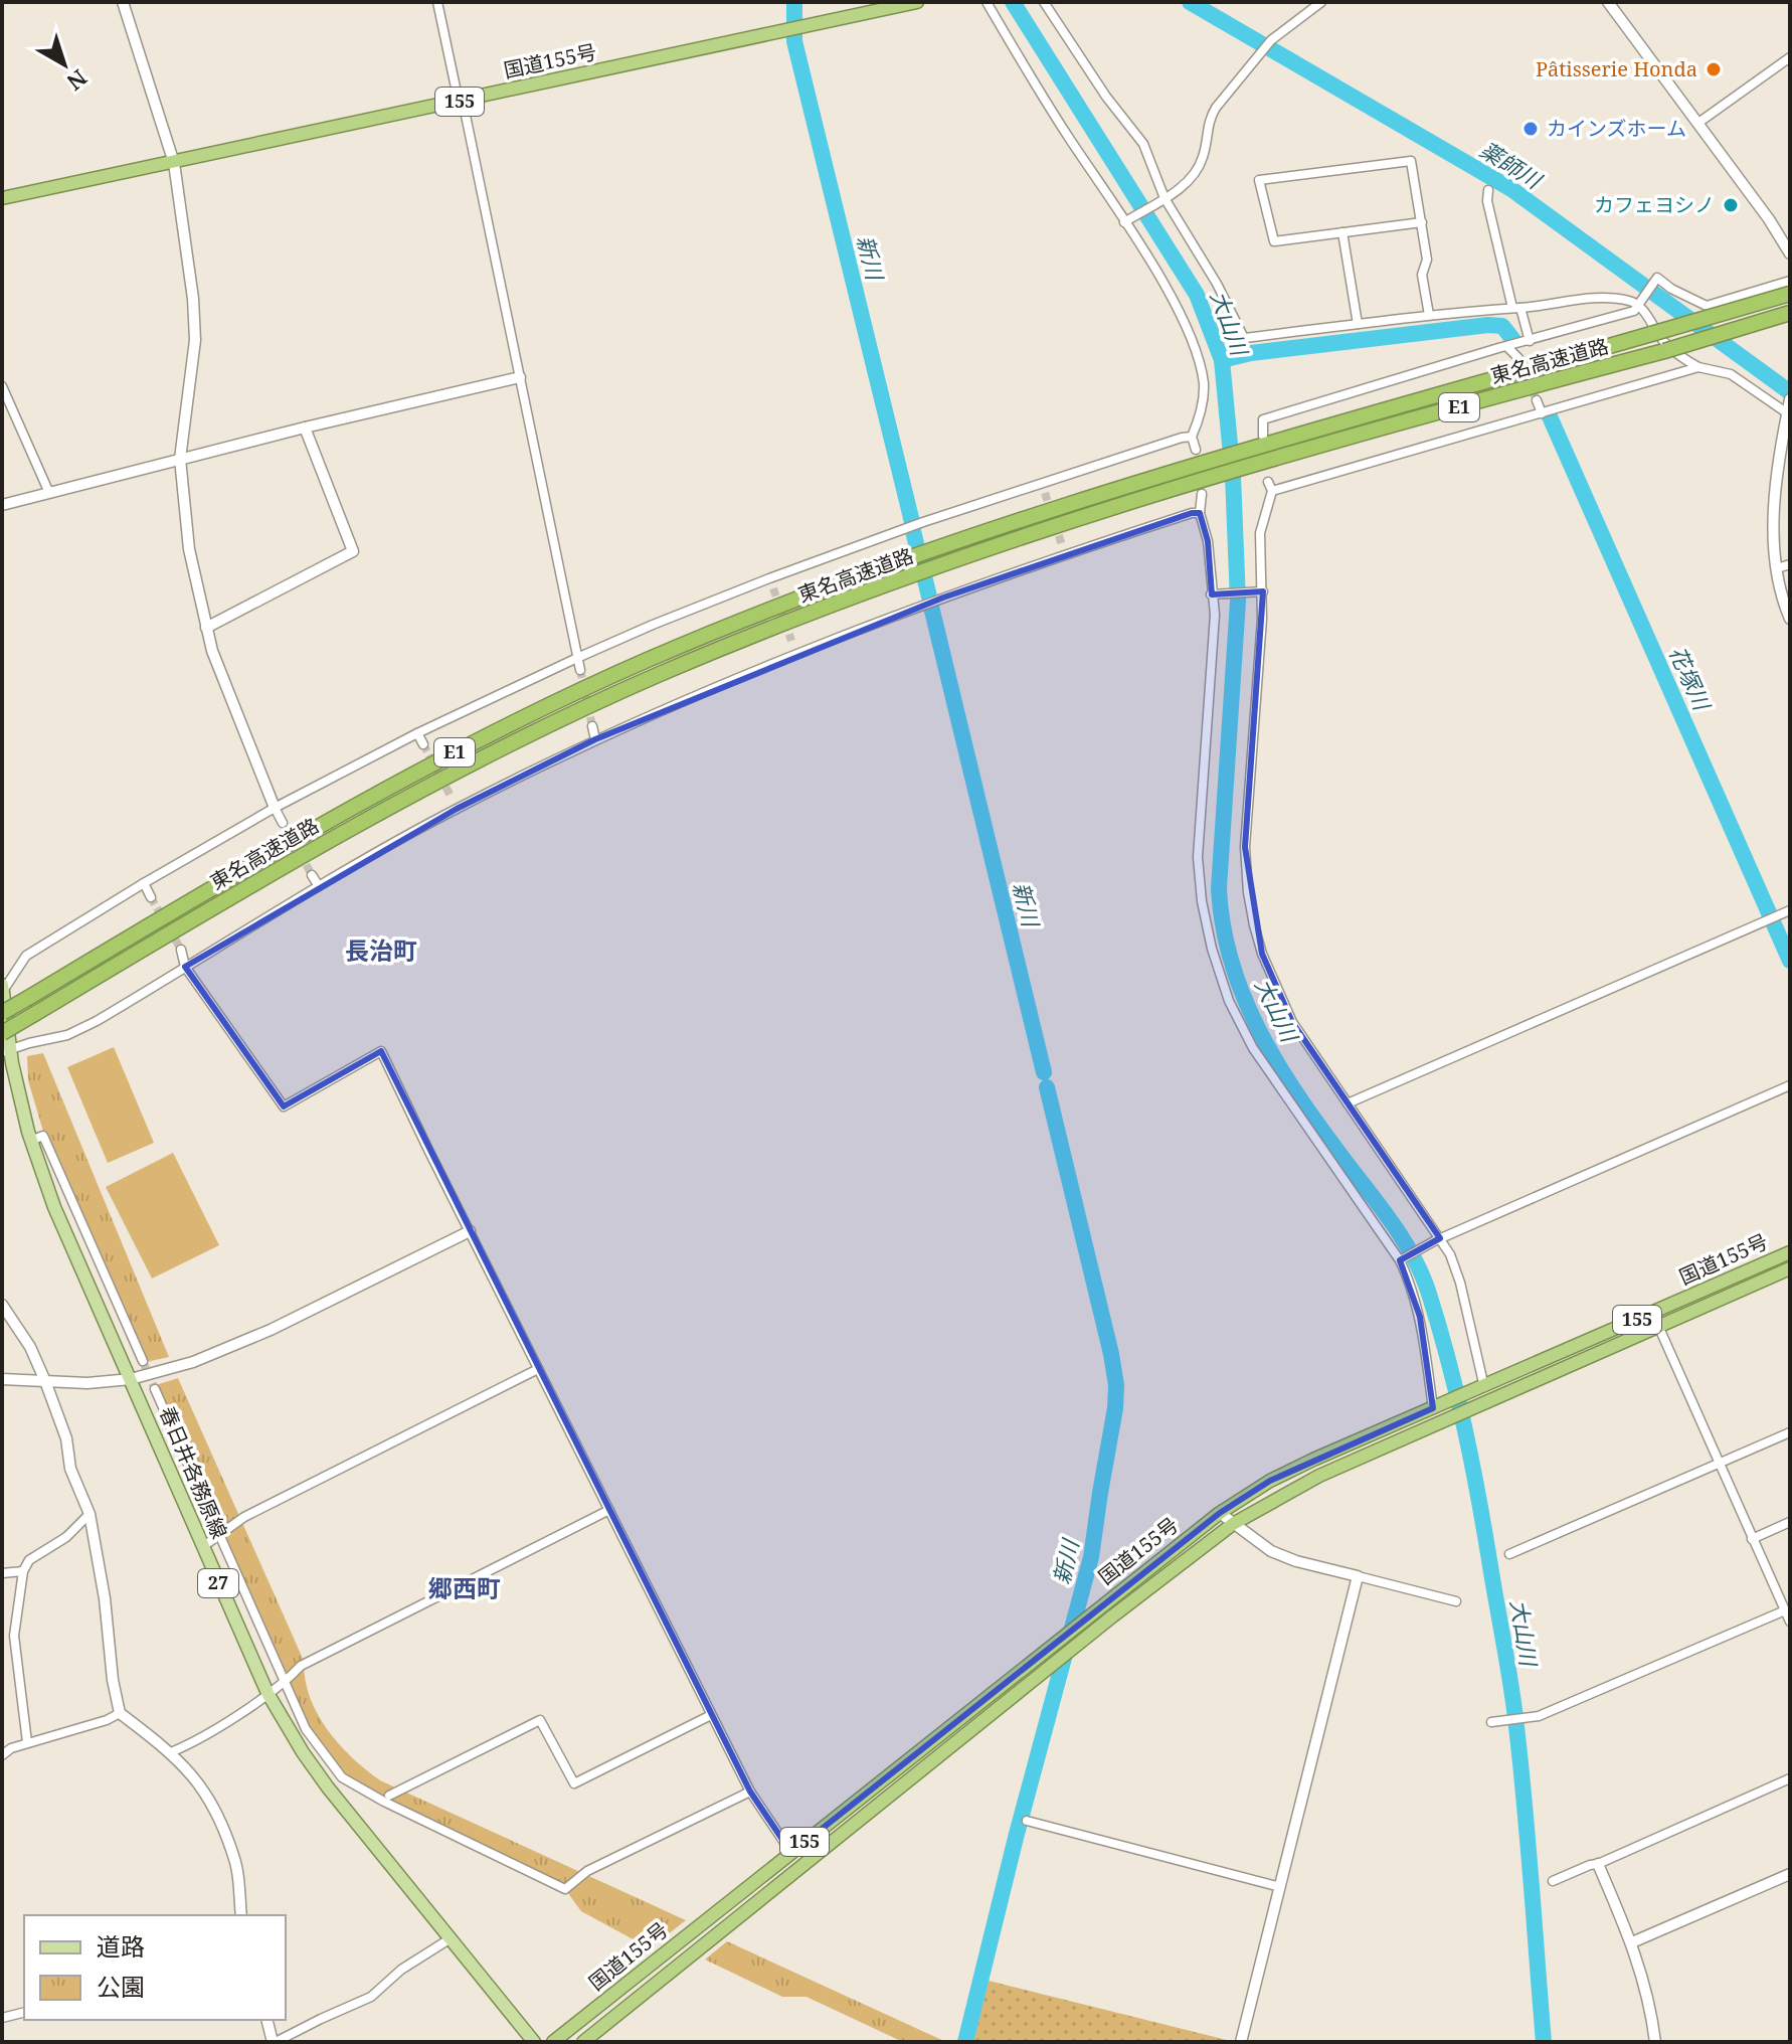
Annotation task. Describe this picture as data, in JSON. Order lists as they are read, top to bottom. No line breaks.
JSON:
{"streets":{"highway":["国道155号","155","東名高速道路","E1"],"main road":["春日井各務原線","27"]},"districts":["長治町","郷西町"],"water":["薬師川","新川","大山川","花塚川"],"places":["Pâtisserie Honda","カインズホーム","カフェヨシノ"],"legend":["道路","公園"],"north":"bottom right"}
